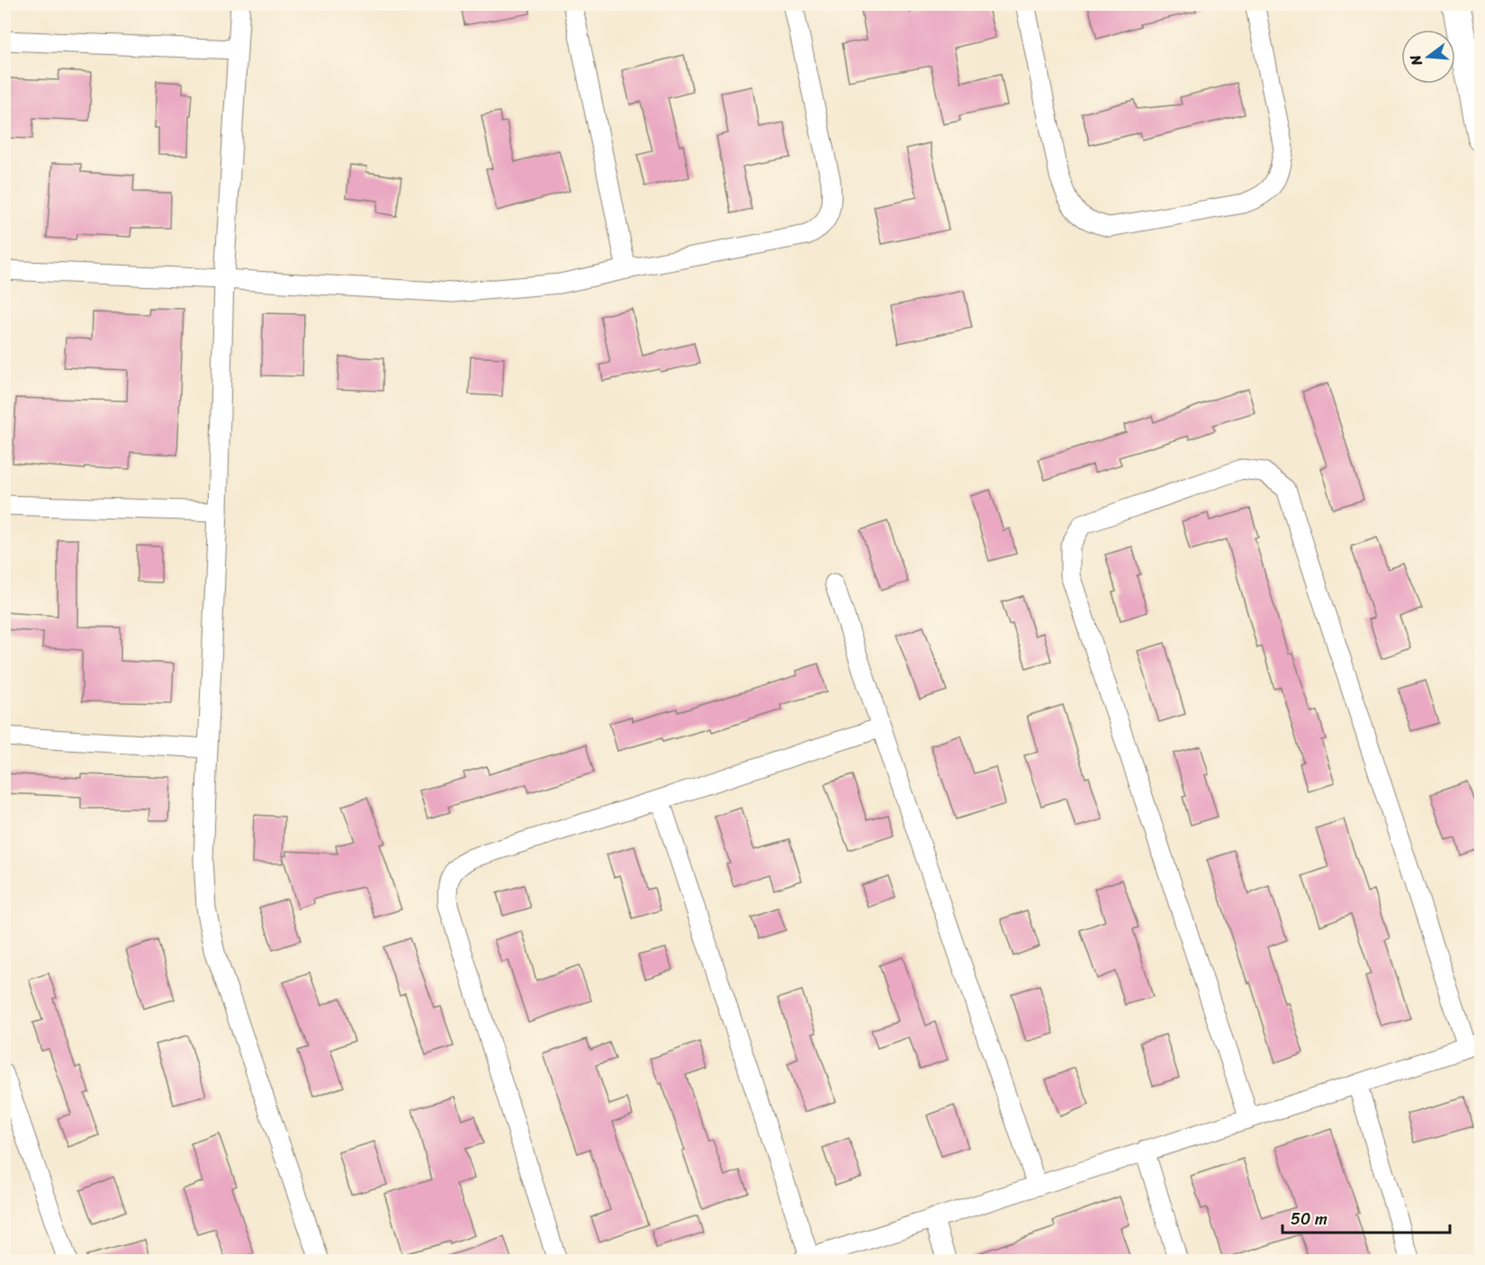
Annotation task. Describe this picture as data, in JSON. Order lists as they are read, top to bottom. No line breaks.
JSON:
{"scale_bar":"50 m","north":"left"}
